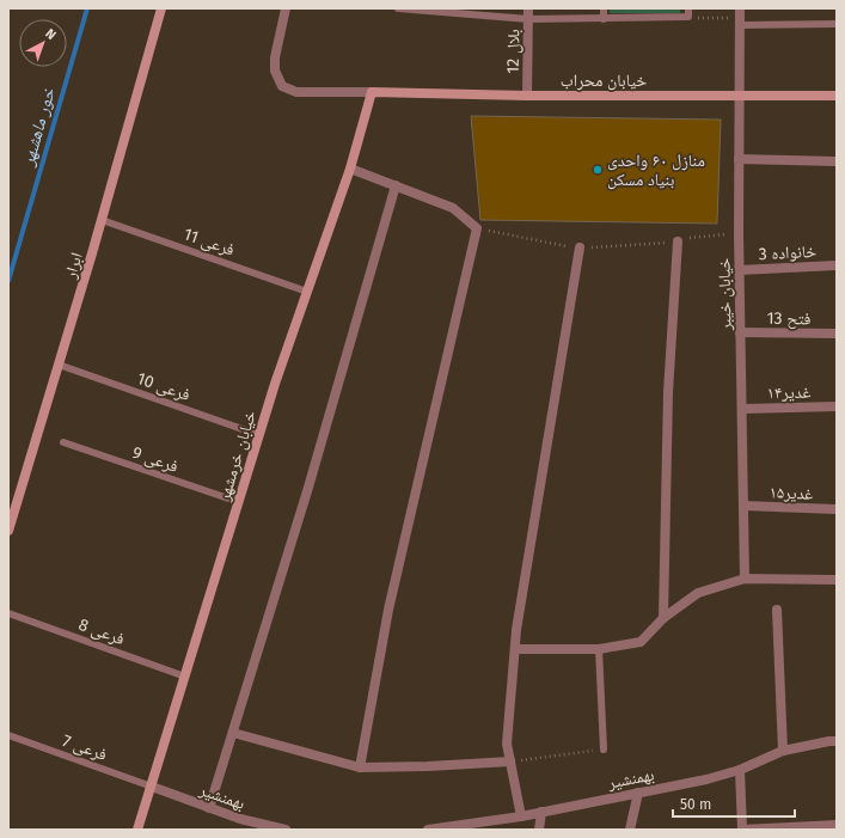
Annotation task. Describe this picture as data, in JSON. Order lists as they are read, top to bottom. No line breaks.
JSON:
{"streets":{"street":["بلال 12","خیابان محراب","خانواده 3","ابرار","خیابان خیبر","فتح 13","غدیر۱۴","خیابان خرمشهر","غدیر۱۵","بهمنشیر"],"lane":["فرعی 11","فرعی 10","فرعی 9","فرعی 8","فرعی 7"]},"crossings":[["بلال 12","خیابان محراب"],["خیابان محراب","خیابان خیبر"],["خیابان محراب","خیابان خرمشهر"],["فرعی 11","ابرار"],["فرعی 11","خیابان خرمشهر"],["خانواده 3","خیابان خیبر"],["ابرار","فرعی 10"],["خیابان خیبر","فتح 13"],["خیابان خیبر","غدیر۱۴"],["خیابان خیبر","غدیر۱۵"],["فرعی 10","خیابان خرمشهر"],["خیابان خرمشهر","فرعی 9"],["خیابان خرمشهر","فرعی 8"],["خیابان خرمشهر","فرعی 7"],["خیابان خرمشهر","بهمنشیر"],["فرعی 7","بهمنشیر"]],"water":["خور ماهشهر"],"places":["منازل ۶۰ واحدی بنیاد مسکن"],"scale_bar":"50 m","north":"top right"}
